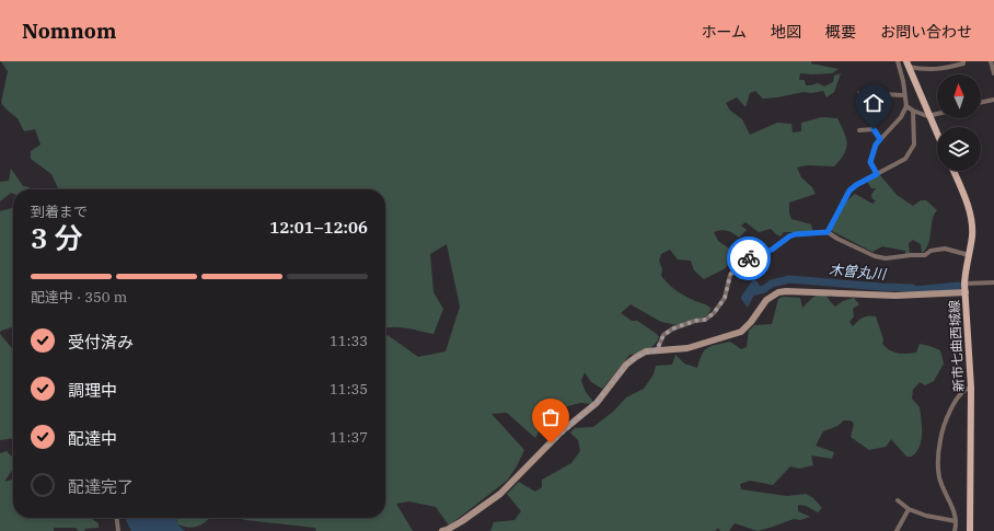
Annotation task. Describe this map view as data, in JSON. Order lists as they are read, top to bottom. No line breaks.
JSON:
{"streets":{"main road":["新市七曲西城線"]},"water":["木曽丸川"],"north":"top","page":{"header":"Nomnom","nav":["ホーム","地図","概要","お問い合わせ"],"heading":["3 分","到着まで","12:01–12:06"],"bar":"配達中 · 350 m","list":[["受付済み","11:33"],["調理中","11:35"],["配達中","11:37"],"配達完了"]}}
